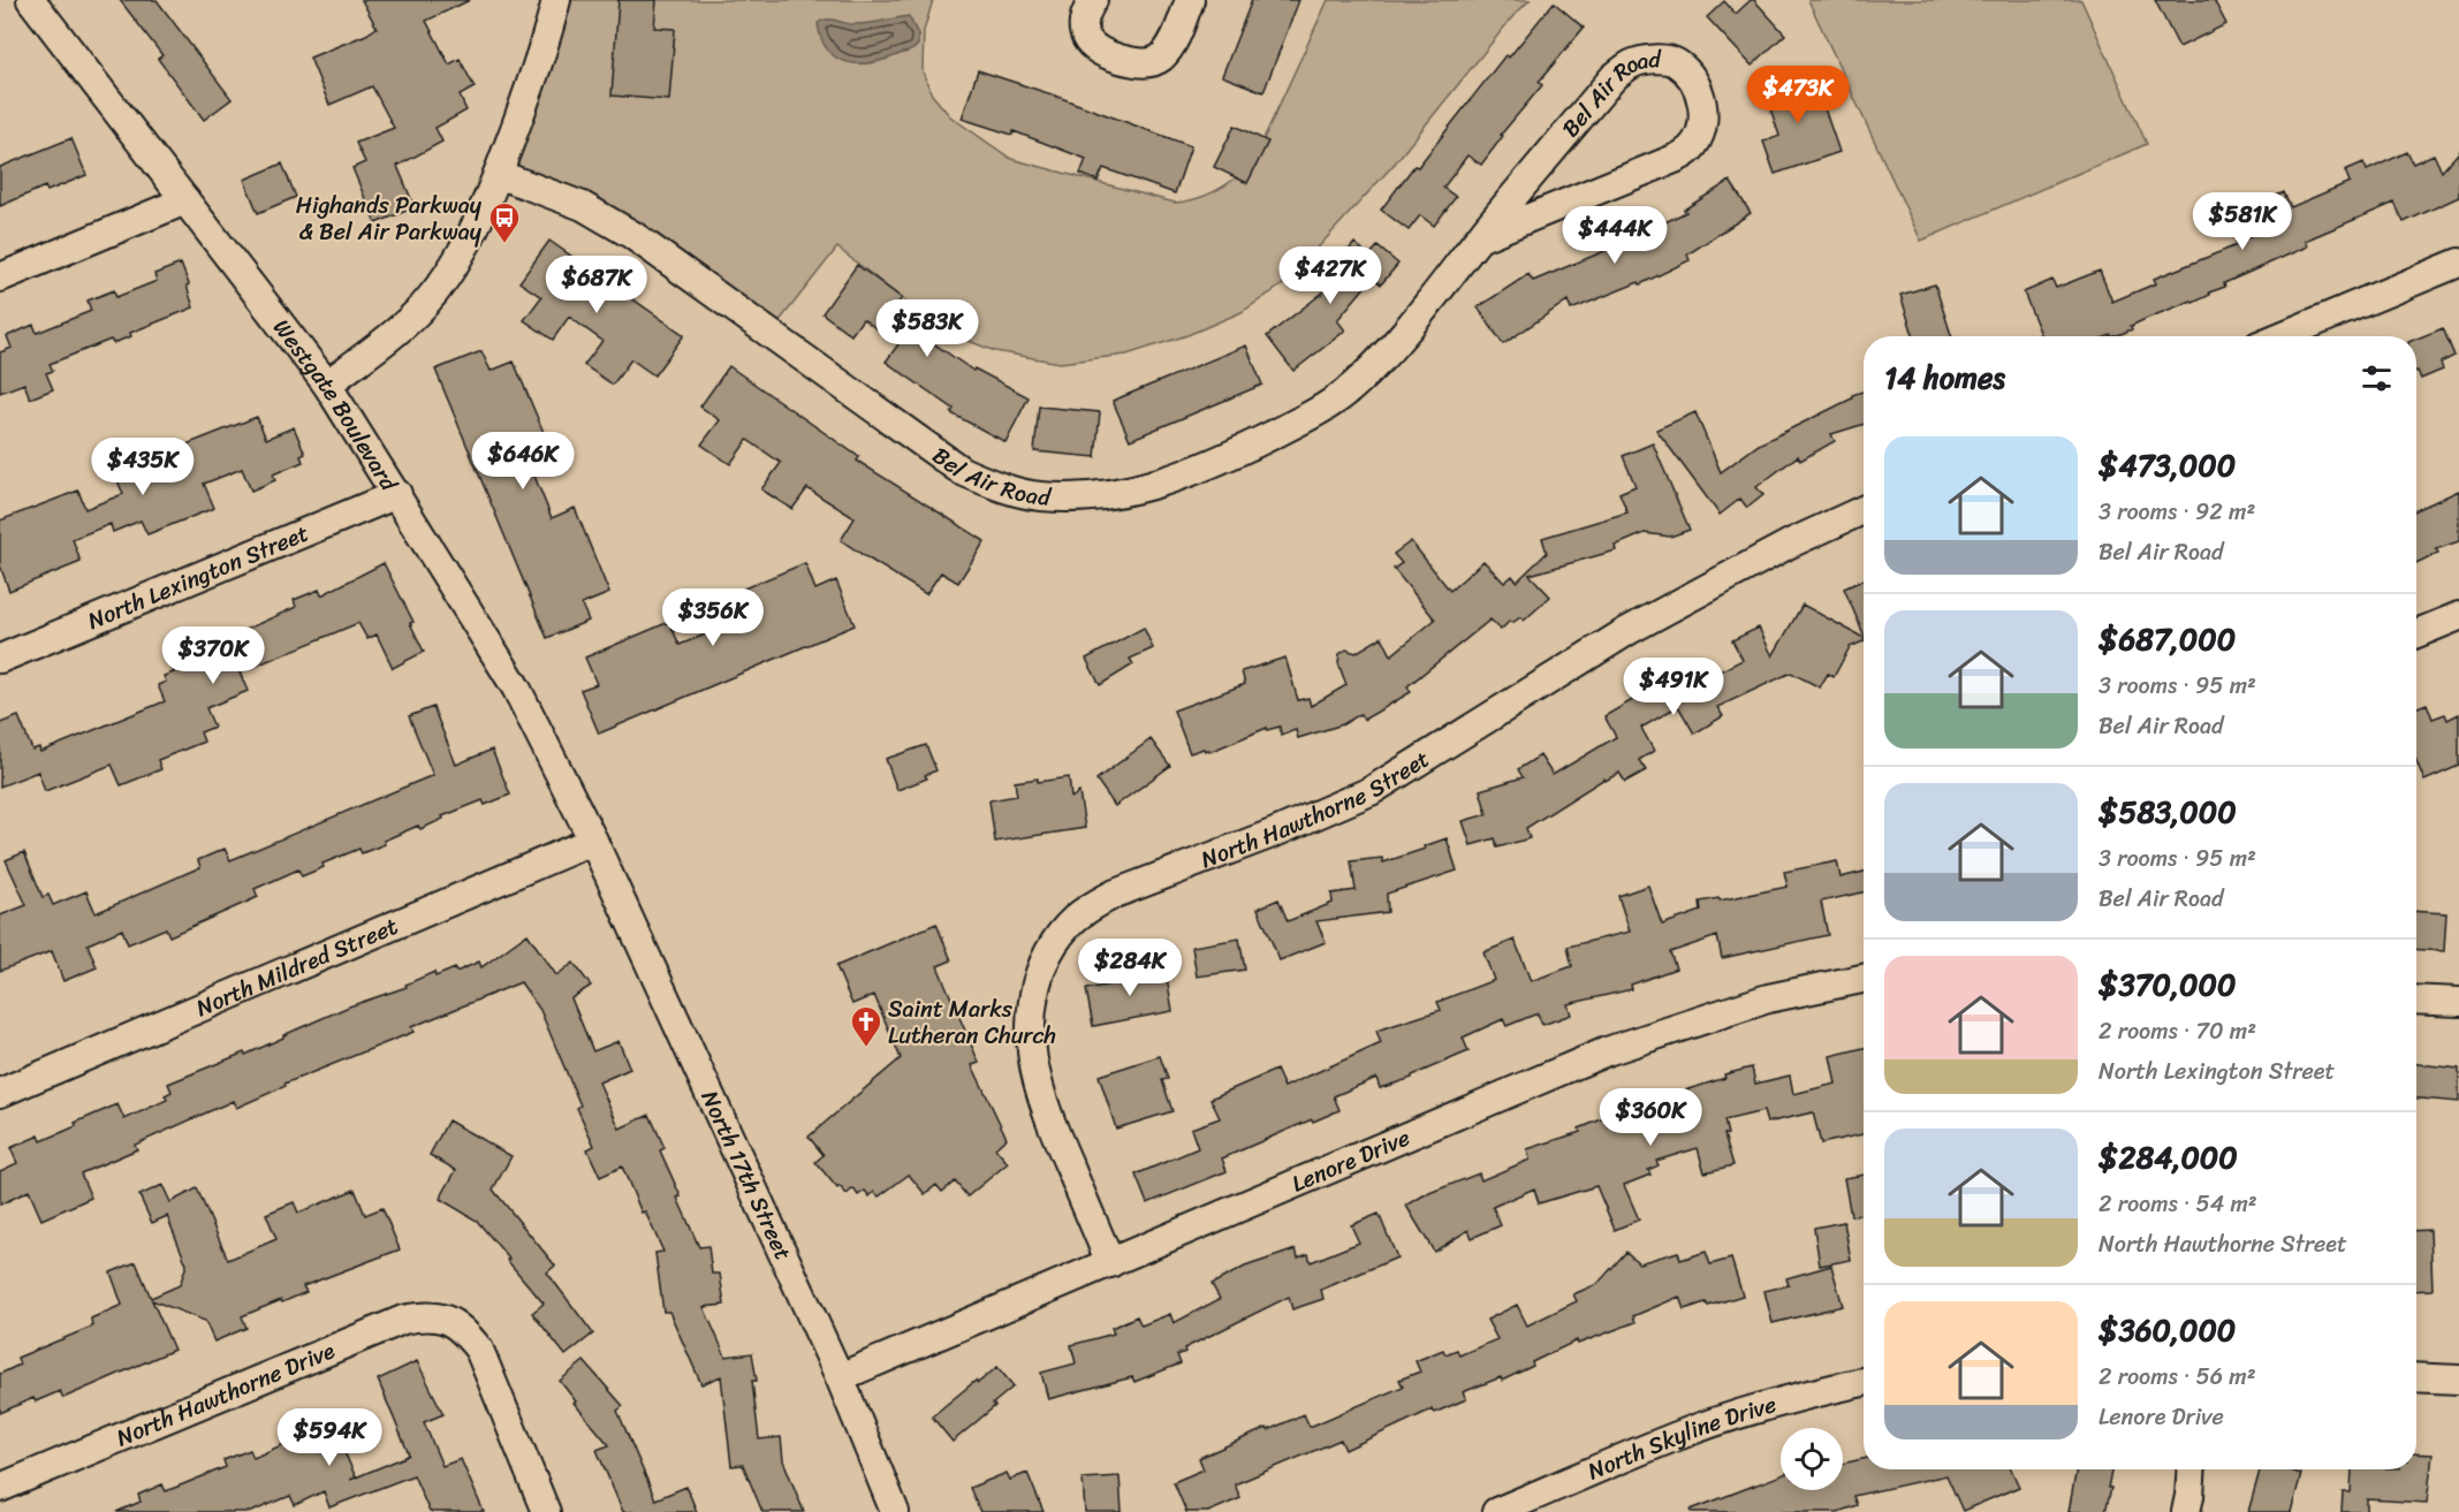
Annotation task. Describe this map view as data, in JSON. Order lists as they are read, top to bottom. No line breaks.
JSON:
{"streets":{"street":["Bel Air Road","Westgate Boulevard","North Lexington Street","North Hawthorne Street","North Mildred Street","Lenore Drive","North 17th Street","North Hawthorne Drive","North Skyline Drive"]},"crossings":[["Westgate Boulevard","North Lexington Street"],["Westgate Boulevard","North Mildred Street"],["Westgate Boulevard","North 17th Street"],["North Hawthorne Street","Lenore Drive"],["North Mildred Street","North 17th Street"],["Lenore Drive","North 17th Street"]],"places":{"bus stop":["Highands Parkway & Bel Air Parkway"],"church":["Saint Marks Lutheran Church"]},"page":{"price":["$473K","$581K","$444K","$427K","$687K","$583K","$646K","$435K","$356K","$370K","$491K","$284K","$360K","$594K"],"heading":"14 homes","list":[{"name":"$473,000","note":"3 rooms · 92 m² · Bel Air Road"},{"name":"$687,000","note":"3 rooms · 95 m² · Bel Air Road"},{"name":"$583,000","note":"3 rooms · 95 m² · Bel Air Road"},{"name":"$370,000","note":"2 rooms · 70 m² · North Lexington Street"},{"name":"$284,000","note":"2 rooms · 54 m² · North Hawthorne Street"},{"name":"$360,000","note":"2 rooms · 56 m² · Lenore Drive"}]}}
